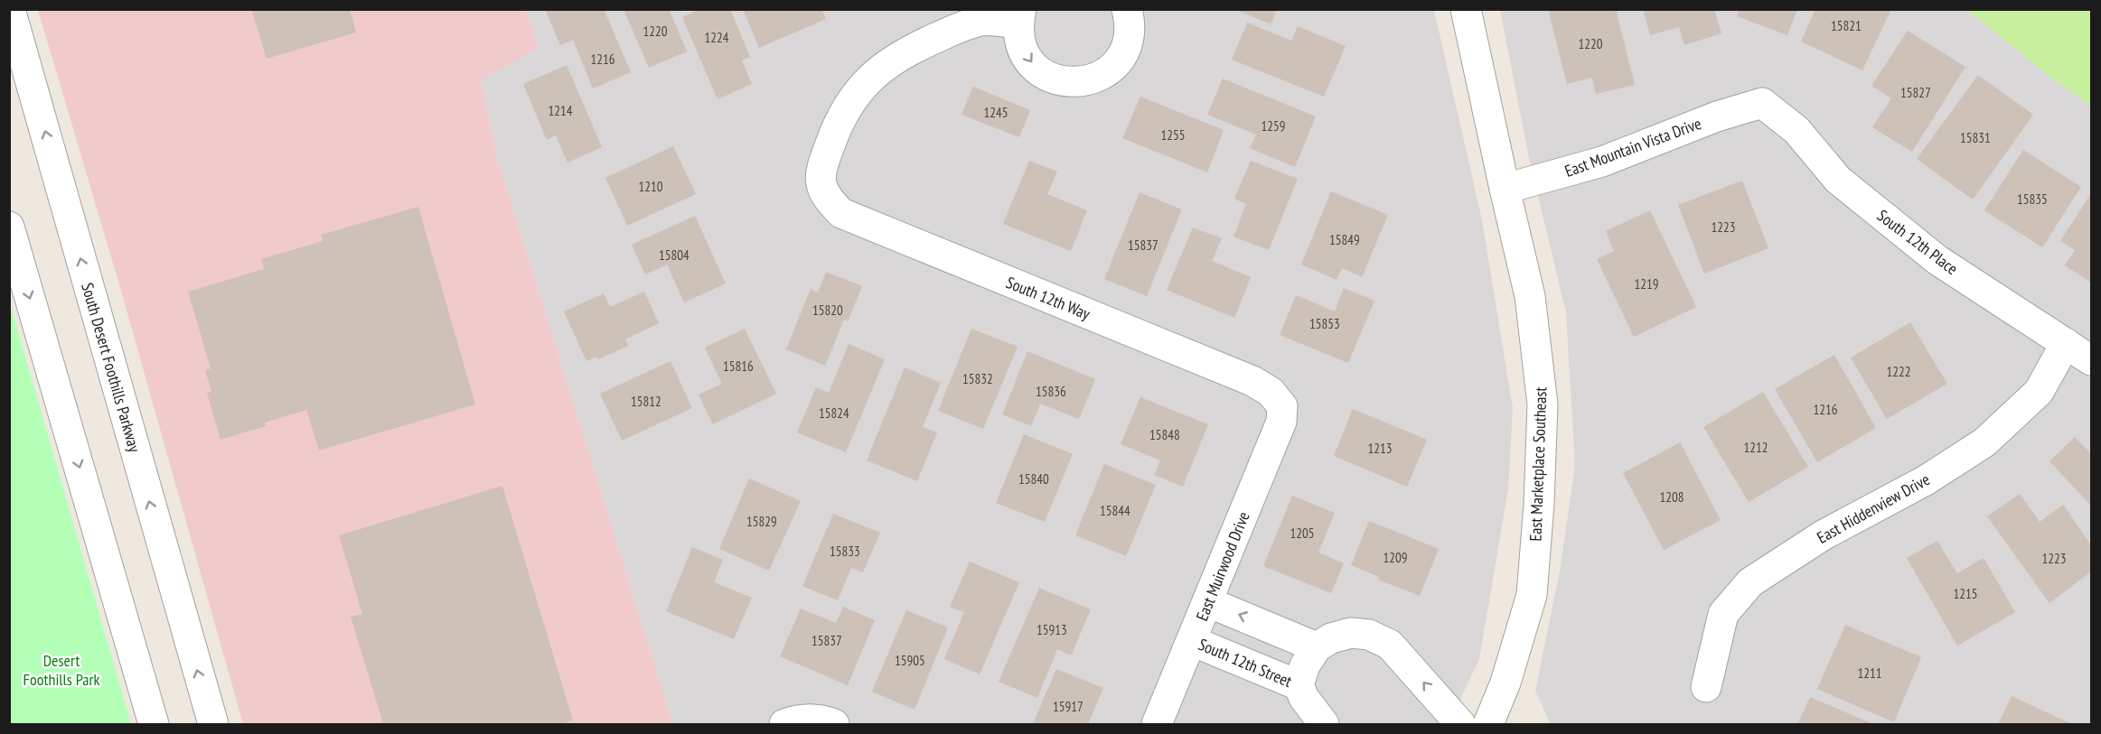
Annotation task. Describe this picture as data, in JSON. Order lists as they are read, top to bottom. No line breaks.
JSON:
{"streets":{"street":["East Mountain Vista Drive","South 12th Place","South 12th Way","South Desert Foothills Parkway","East Marketplace Southeast","East Hiddenview Drive","East Muirwood Drive","South 12th Street"]},"crossings":[["East Mountain Vista Drive","South 12th Place"],["East Mountain Vista Drive","East Marketplace Southeast"],["South 12th Place","East Hiddenview Drive"],["South 12th Way","East Muirwood Drive"],["East Muirwood Drive","South 12th Street"]],"parks":["Desert Foothills Park"],"house_numbers":["15821","1220","1224","1220","1216","15827","1214","1245","1259","1255","15831","1210","15835","1223","15849","15837","15804","1219","15820","15853","15816","1222","15832","15836","15812","1216","15824","15848","1212","1213","15840","1208","15844","15829","1205","15833","1209","1223","1215","15913","15837","15905","1211","15917"]}
